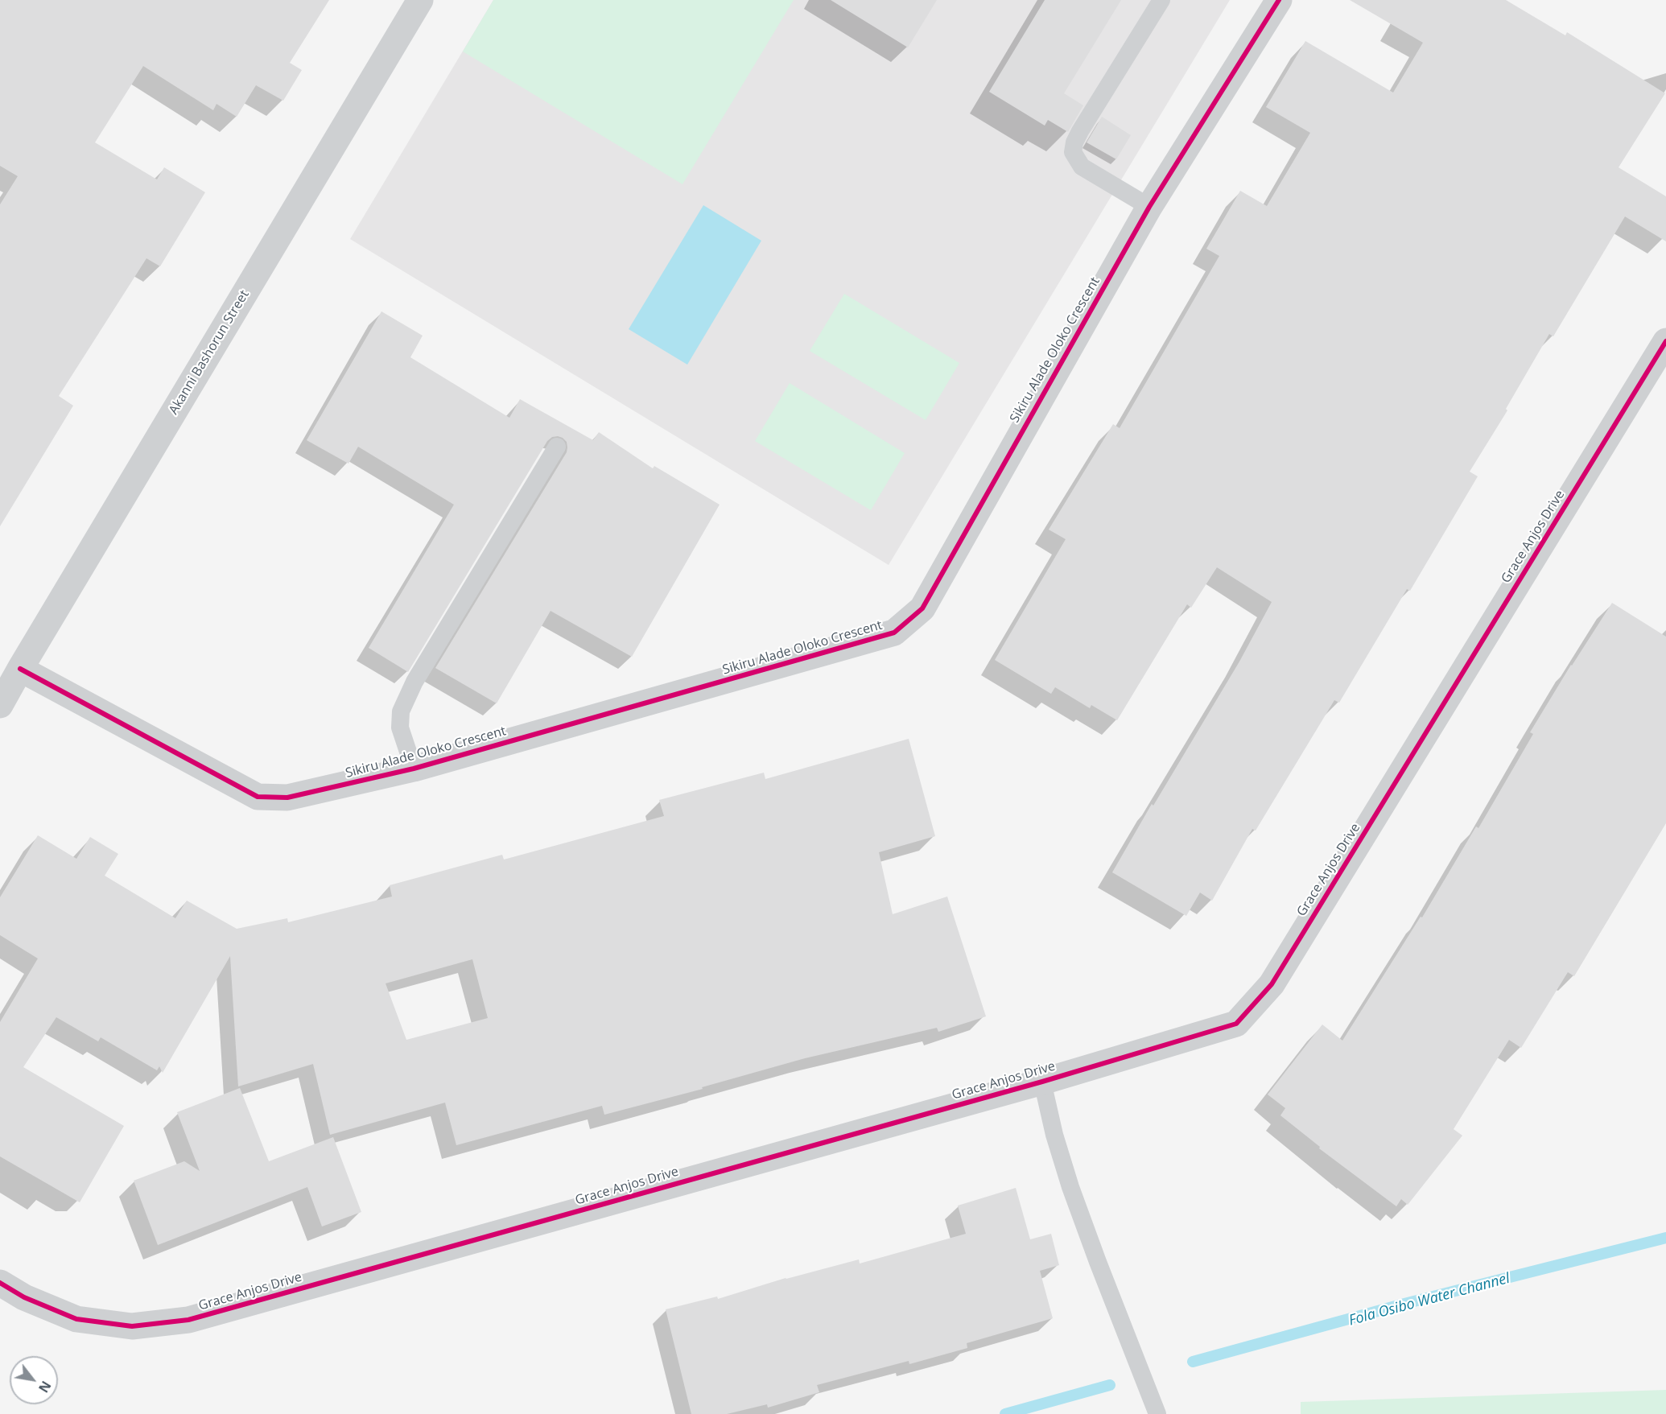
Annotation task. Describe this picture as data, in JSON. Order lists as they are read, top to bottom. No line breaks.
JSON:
{"streets":{"street":["Sikiru Alade Oloko Crescent","Akanni Bashorun Street","Grace Anjos Drive"]},"crossings":[["Sikiru Alade Oloko Crescent","Akanni Bashorun Street"]],"water":["Fola Osibo Water Channel"],"north":"bottom right"}
